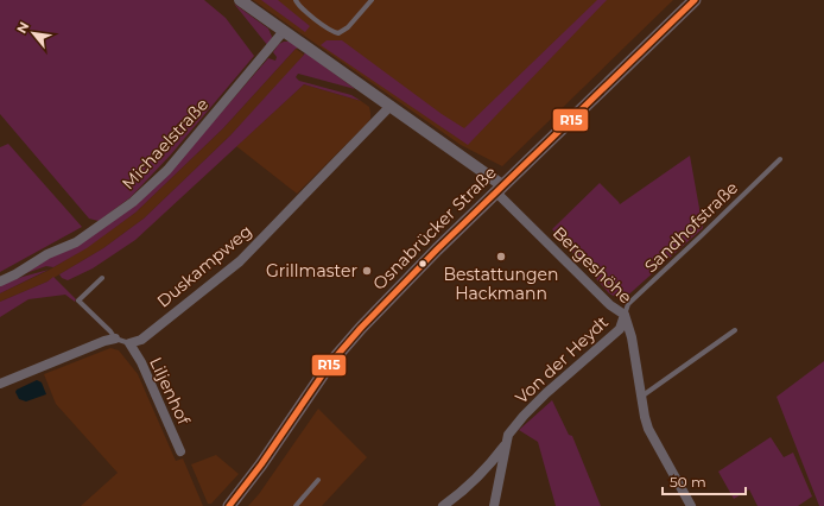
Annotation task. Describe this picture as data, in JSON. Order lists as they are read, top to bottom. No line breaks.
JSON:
{"streets":{"main road":["Osnabrücker Straße"],"street":["Michaelstraße","Bergeshöhe","Duskampweg","Von der Heydt","Liljenhof"],"lane":["Sandhofstraße"]},"crossings":[["Sandhofstraße","Bergeshöhe"],["Sandhofstraße","Von der Heydt"],["Osnabrücker Straße","Bergeshöhe"],["Bergeshöhe","Von der Heydt"],["Duskampweg","Liljenhof"]],"places":["Bestattungen Hackmann","Grillmaster"],"lines":["transit line R15"],"scale_bar":"50 m","north":"top left"}
